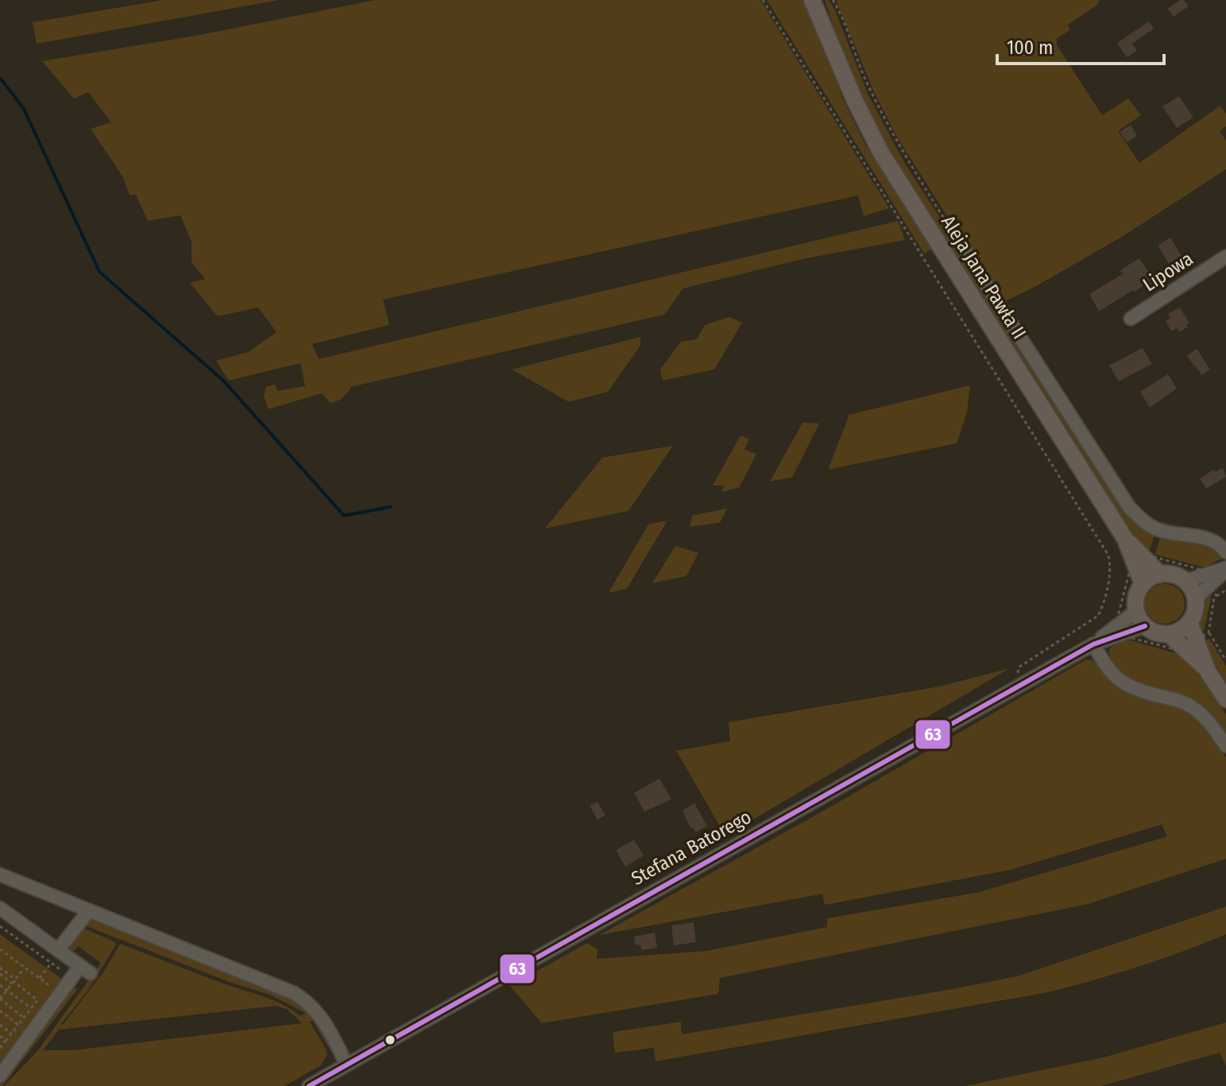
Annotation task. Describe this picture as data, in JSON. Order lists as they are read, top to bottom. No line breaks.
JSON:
{"streets":{"main road":["Aleja Jana Pawła II"],"street":["Lipowa","Stefana Batorego"]},"crossings":[["Aleja Jana Pawła II","Stefana Batorego"]],"lines":["transit line 63"],"scale_bar":"100 m"}
